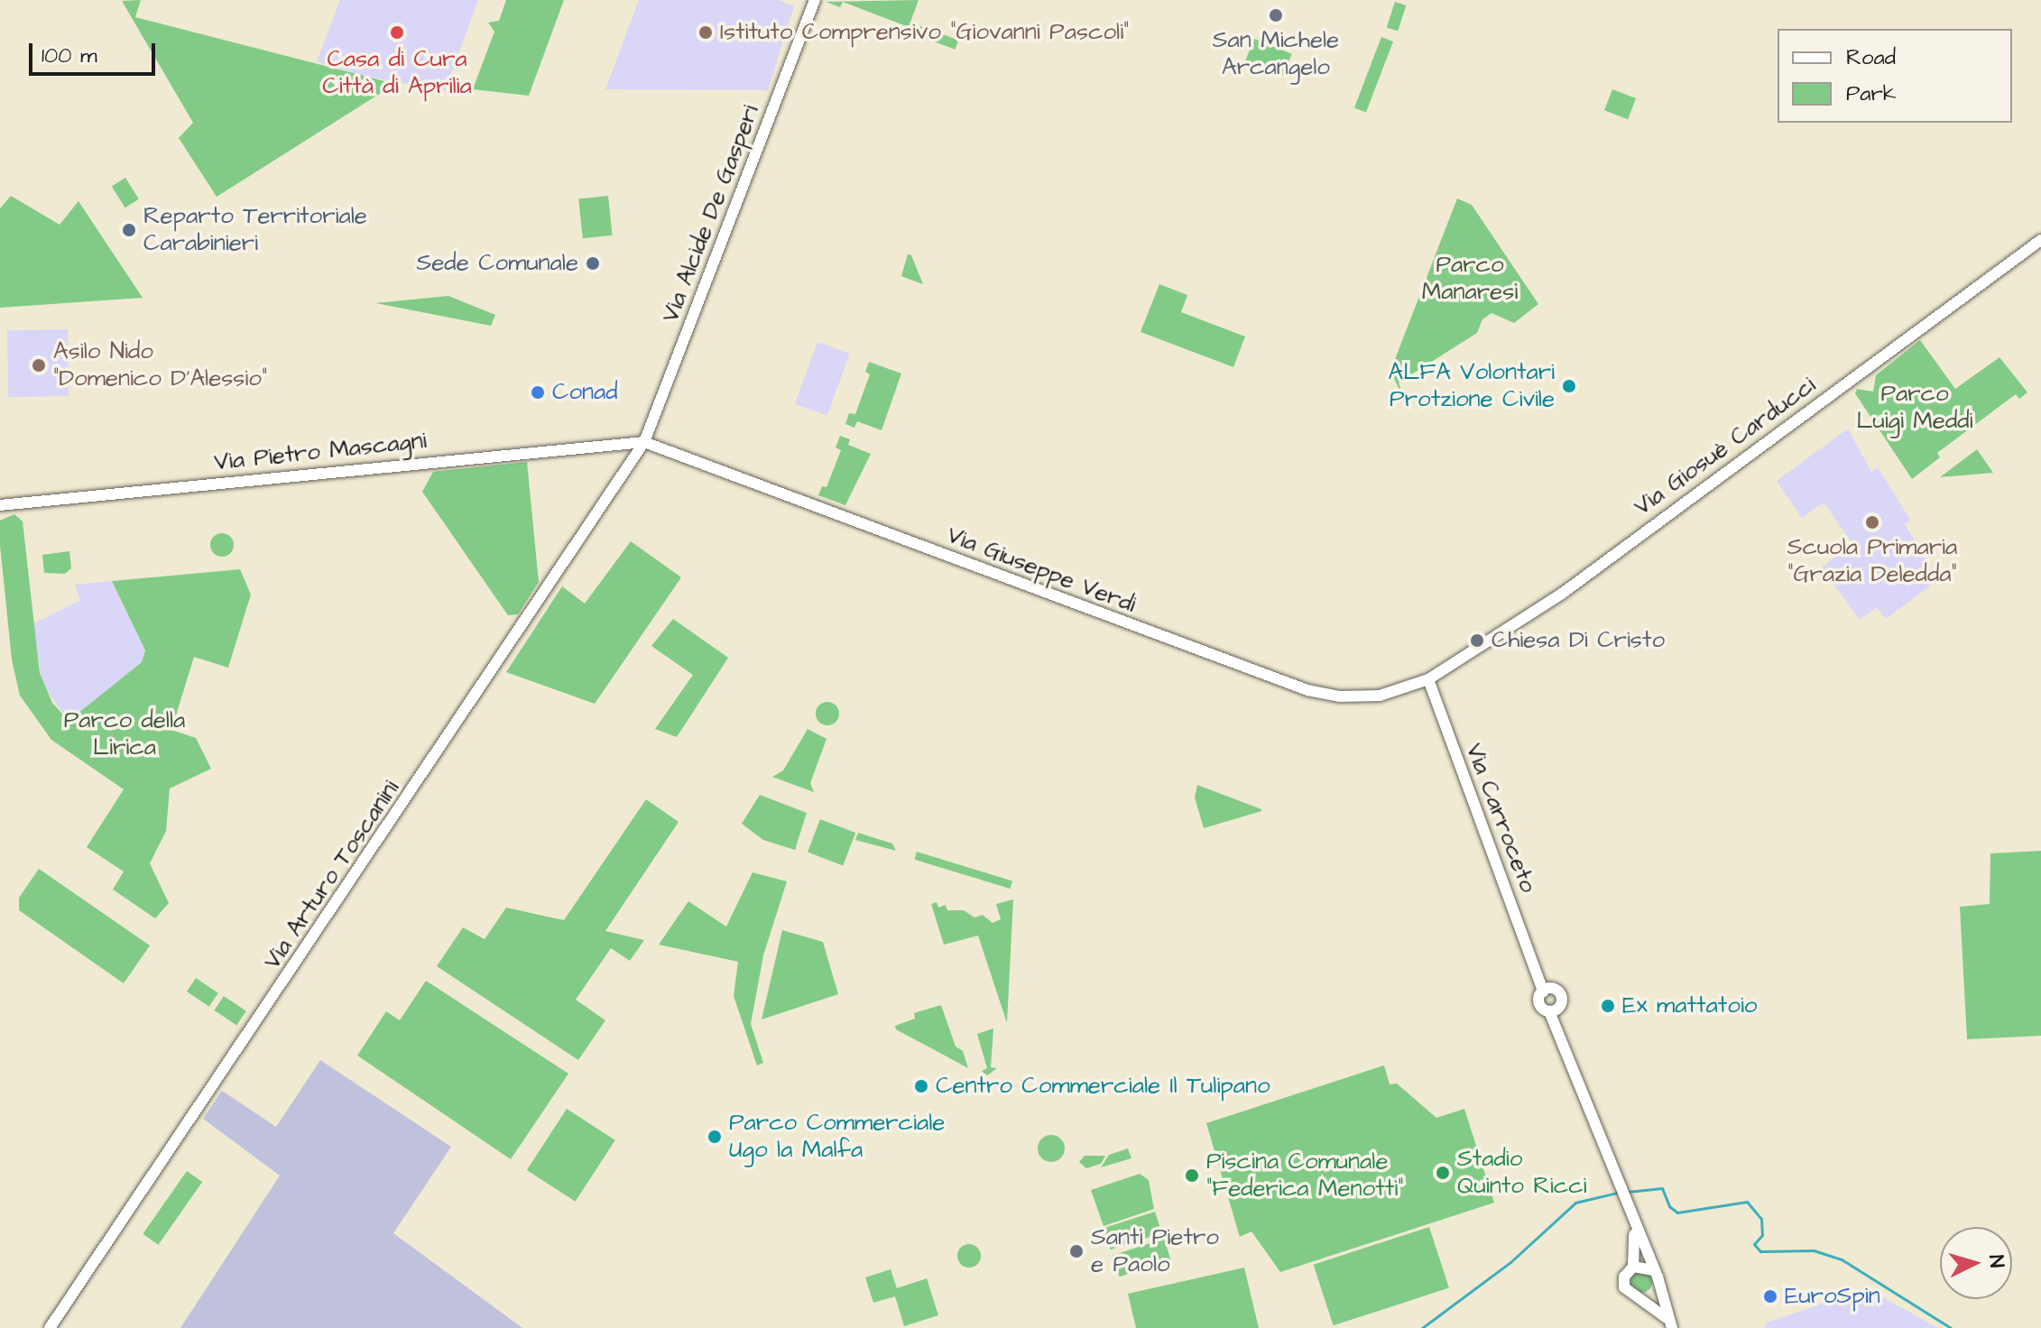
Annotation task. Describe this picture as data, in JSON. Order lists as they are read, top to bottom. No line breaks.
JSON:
{"streets":{"street":["Via Alcide De Gasperi","Via Giosuè Carducci","Via Pietro Mascagni","Via Giuseppe Verdi","Via Carroceto","Via Arturo Toscanini"]},"crossings":[["Via Alcide De Gasperi","Via Pietro Mascagni"],["Via Alcide De Gasperi","Via Giuseppe Verdi"],["Via Alcide De Gasperi","Via Arturo Toscanini"],["Via Giosuè Carducci","Via Giuseppe Verdi"],["Via Giosuè Carducci","Via Carroceto"],["Via Pietro Mascagni","Via Giuseppe Verdi"],["Via Pietro Mascagni","Via Arturo Toscanini"],["Via Giuseppe Verdi","Via Carroceto"],["Via Giuseppe Verdi","Via Arturo Toscanini"]],"parks":["Parco Manaresi","Parco Luigi Meddi","Parco della Lirica"],"places":["San Michele Arcangelo","Casa di Cura Città di Aprilia","Istituto Comprensivo \"Giovanni Pascoli\"","Reparto Territoriale Carabinieri","Sede Comunale","Asilo Nido \"Domenico D'Alessio\"","ALFA Volontari Protzione Civile","Conad","Scuola Primaria \"Grazia Deledda\"","Chiesa Di Cristo","Ex mattatoio","Centro Commerciale Il Tulipano","Parco Commerciale Ugo la Malfa","Stadio Quinto Ricci","Piscina Comunale \"Federica Menotti\"","Santi Pietro e Paolo","EuroSpin"],"legend":["Road","Park"],"scale_bar":"100 m","north":"right"}
